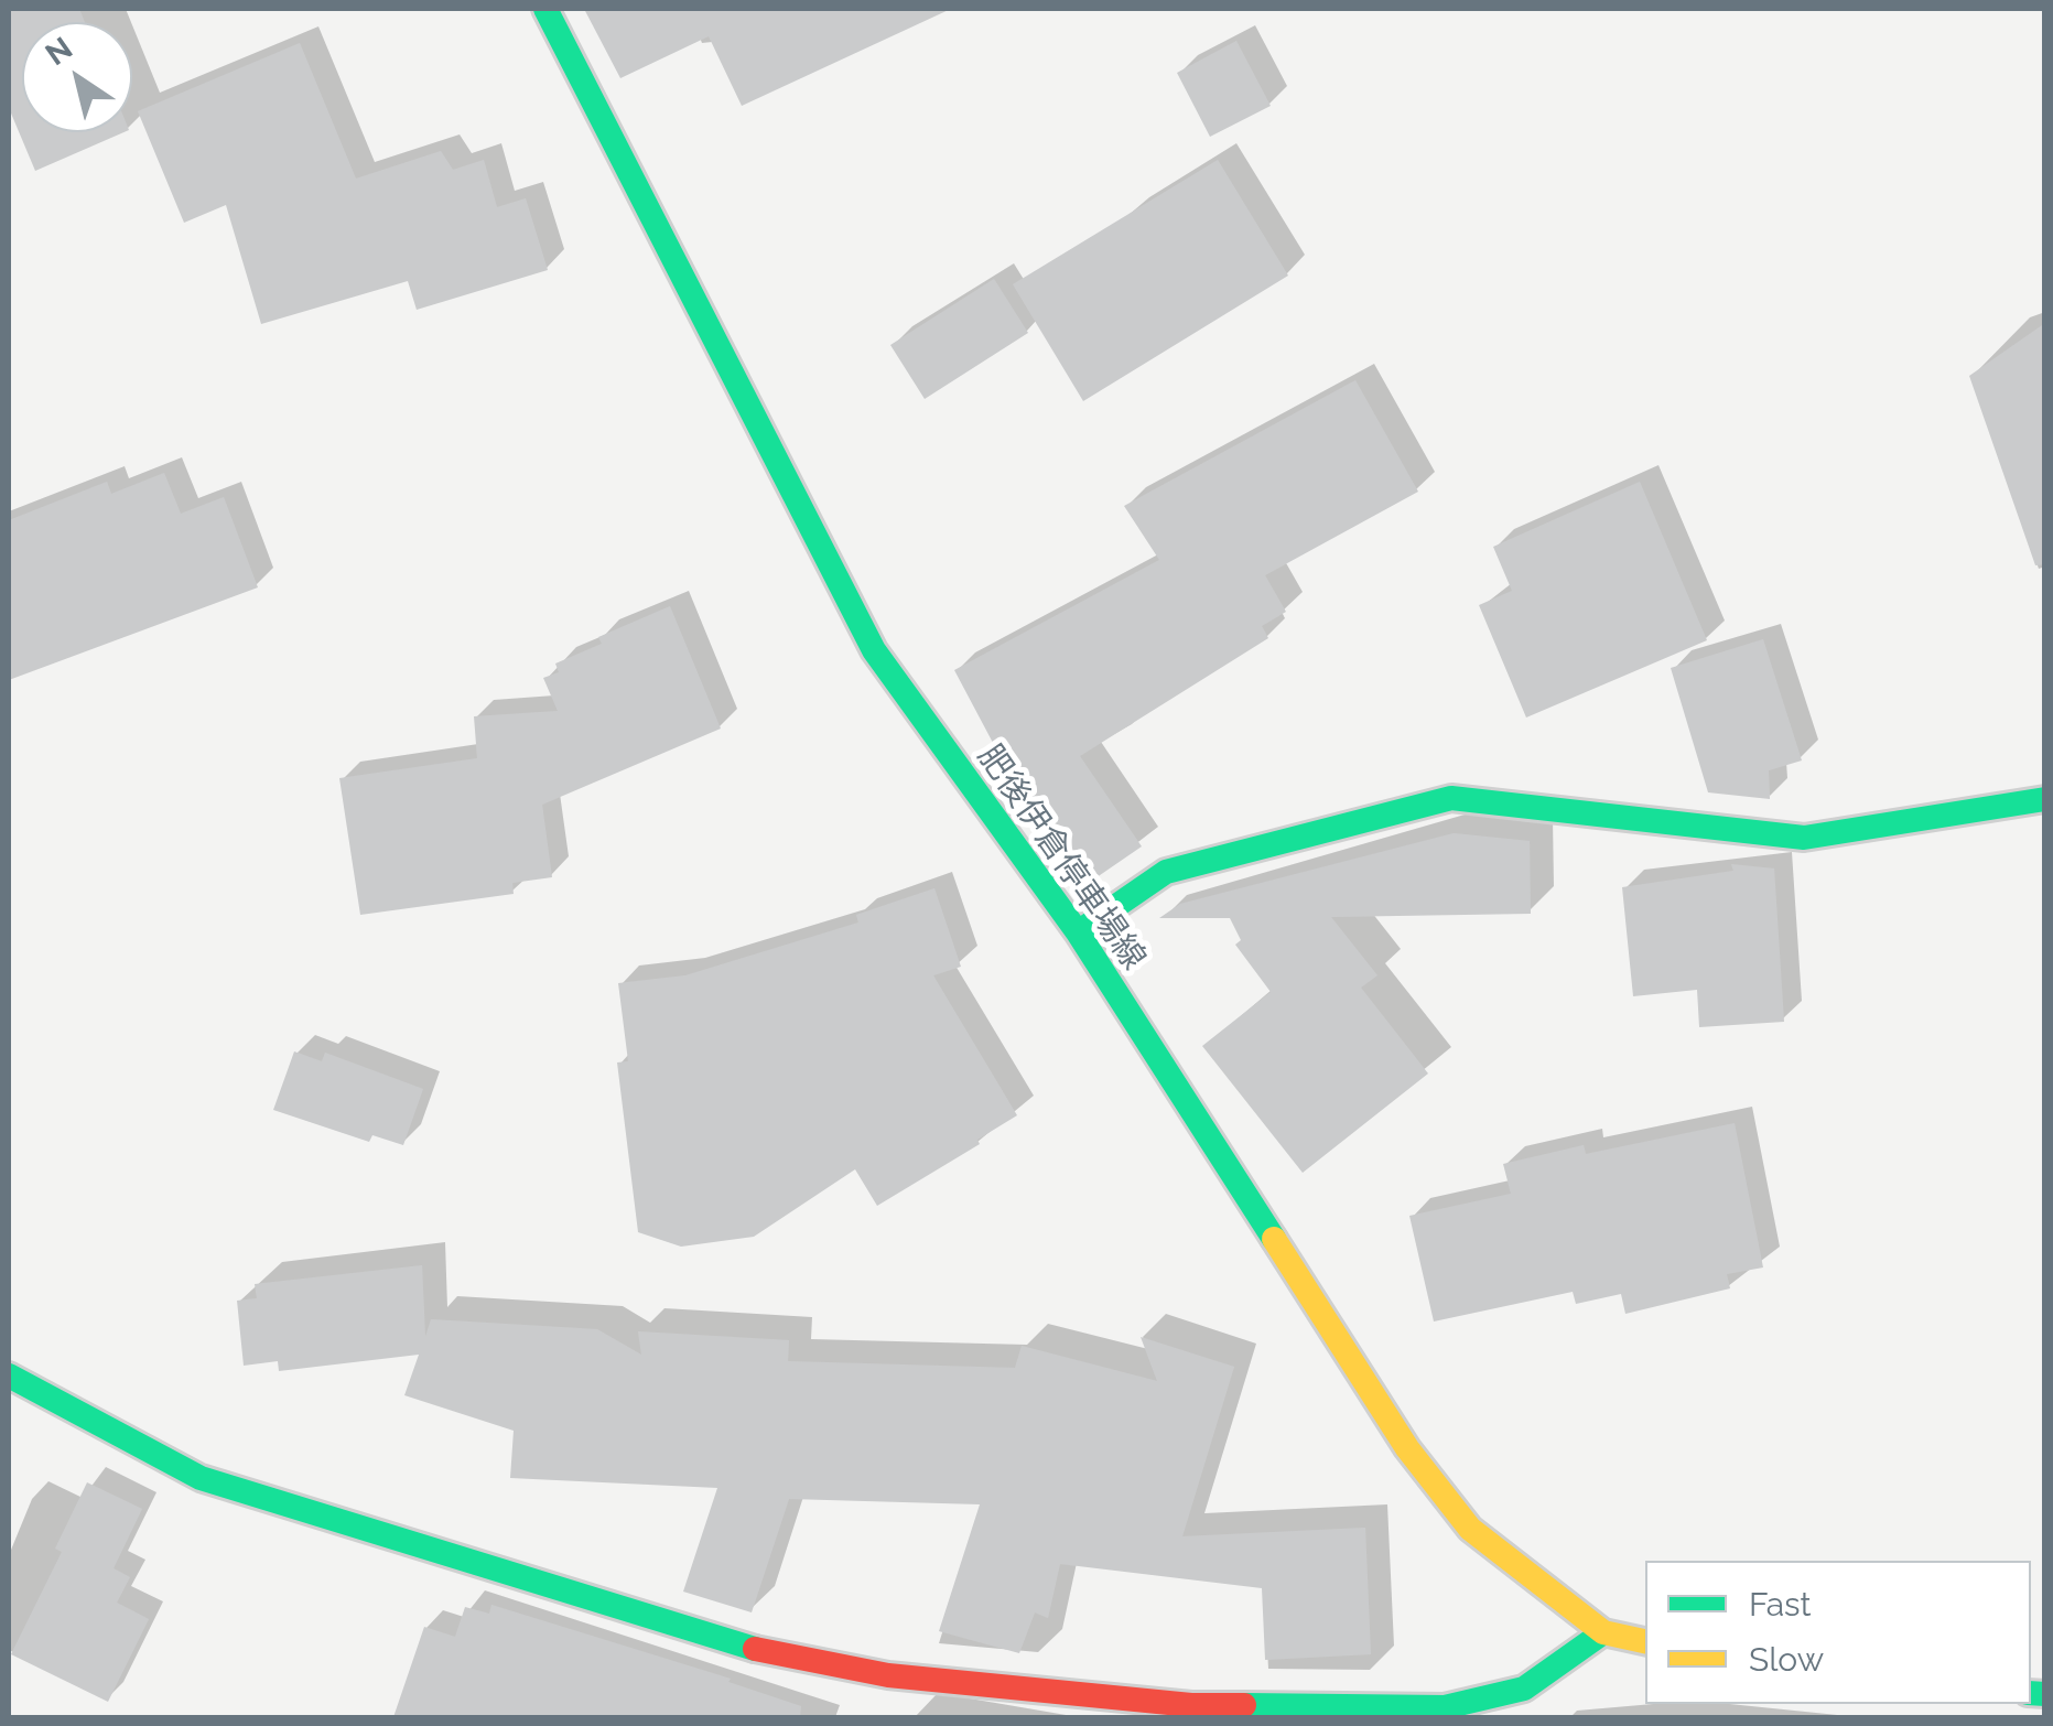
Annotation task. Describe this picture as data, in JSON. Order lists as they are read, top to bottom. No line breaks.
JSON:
{"streets":{"street":["肥後伊倉停車場線"]},"legend":["Fast","Slow"],"north":"top left"}
